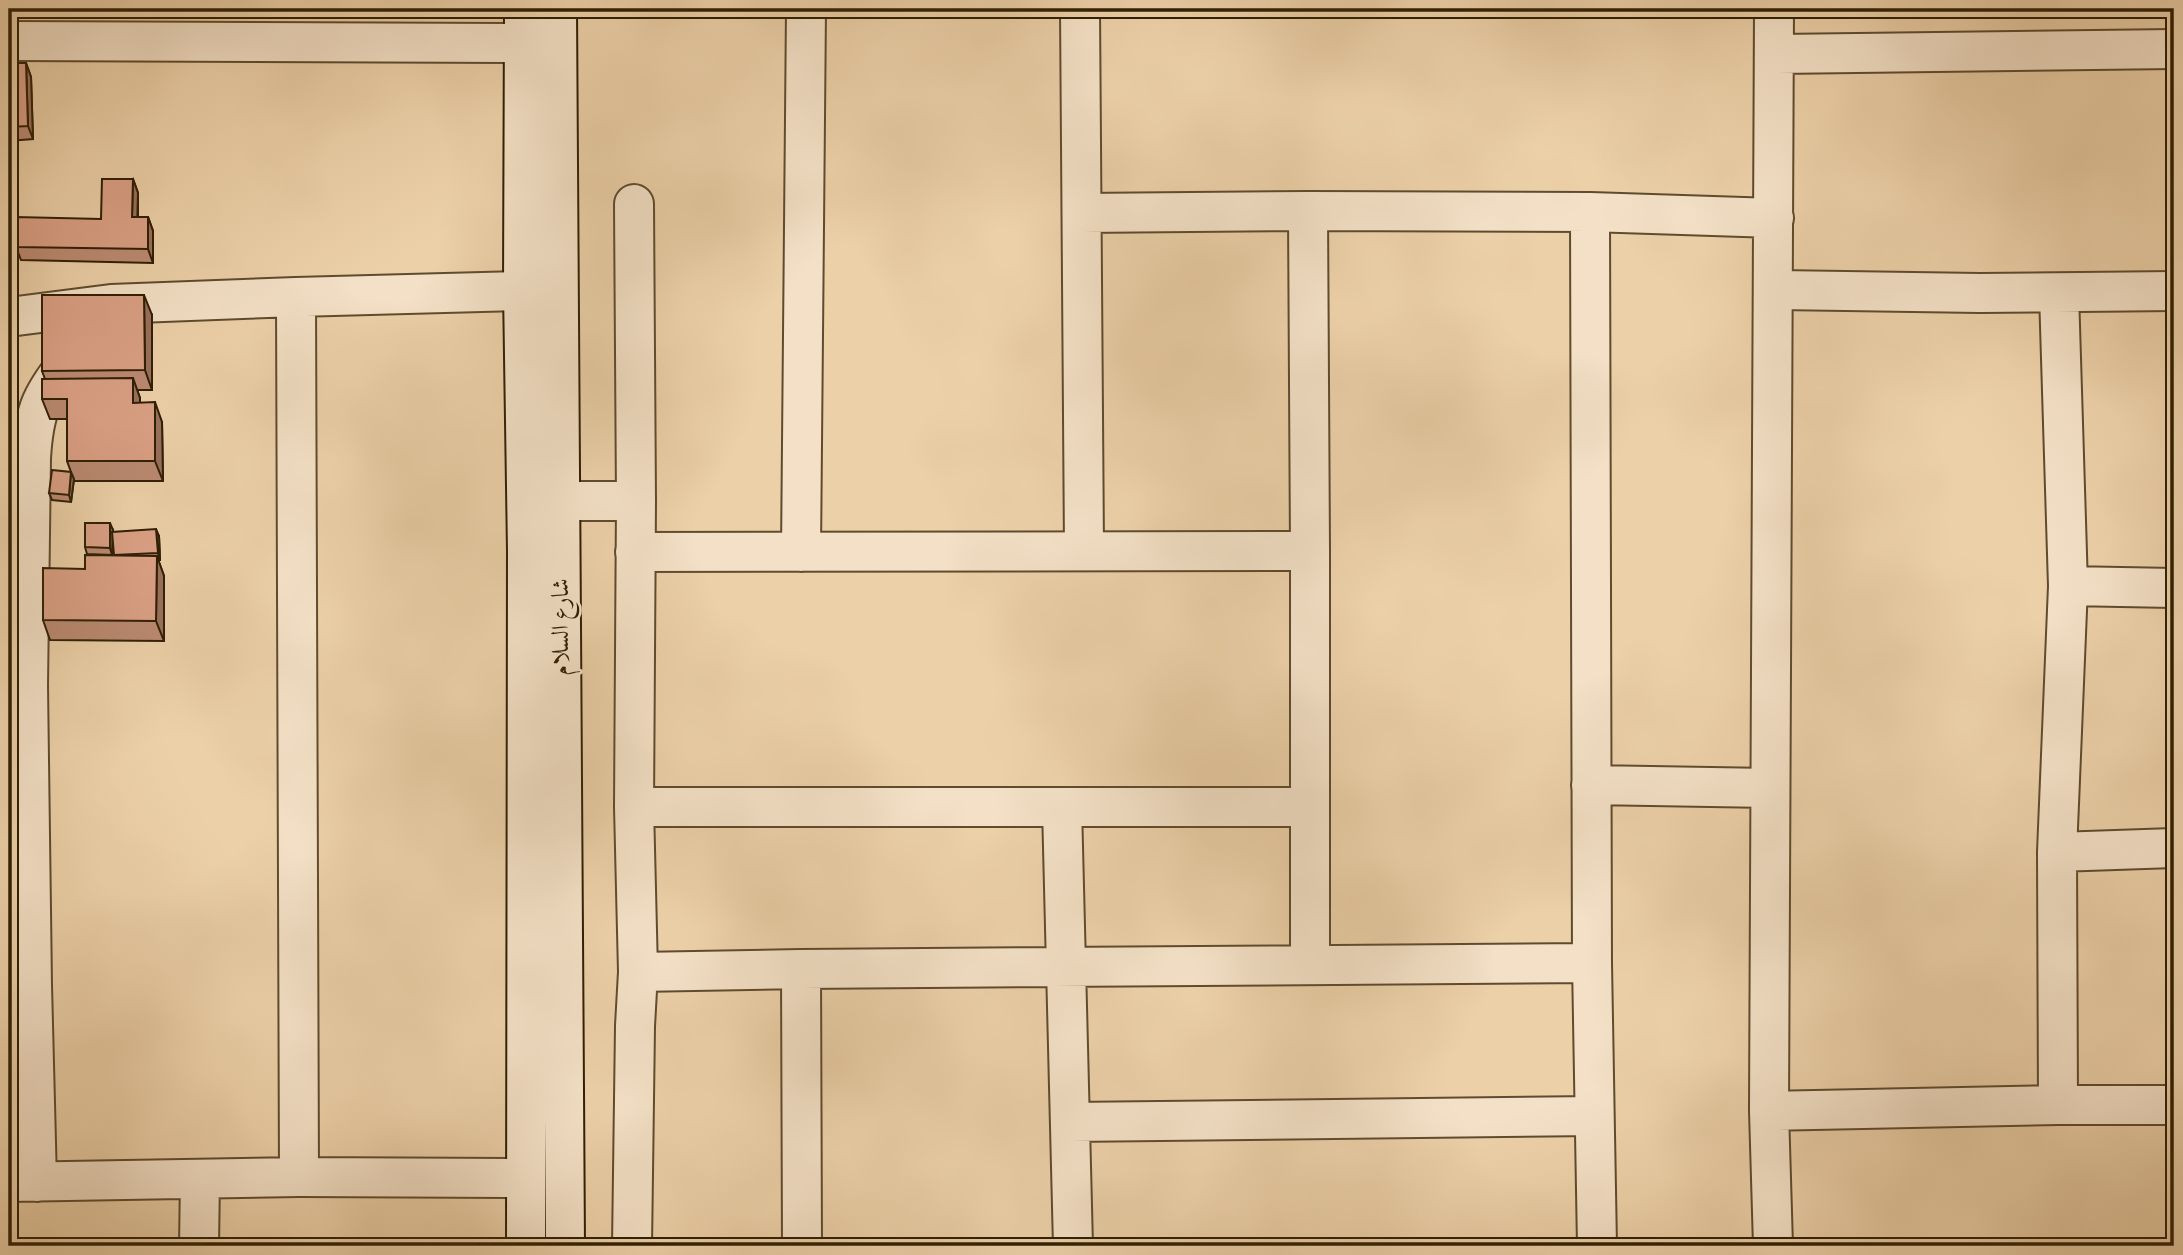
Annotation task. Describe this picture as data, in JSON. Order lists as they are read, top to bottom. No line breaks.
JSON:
{"streets":{"street":["شارع السلام"]}}
